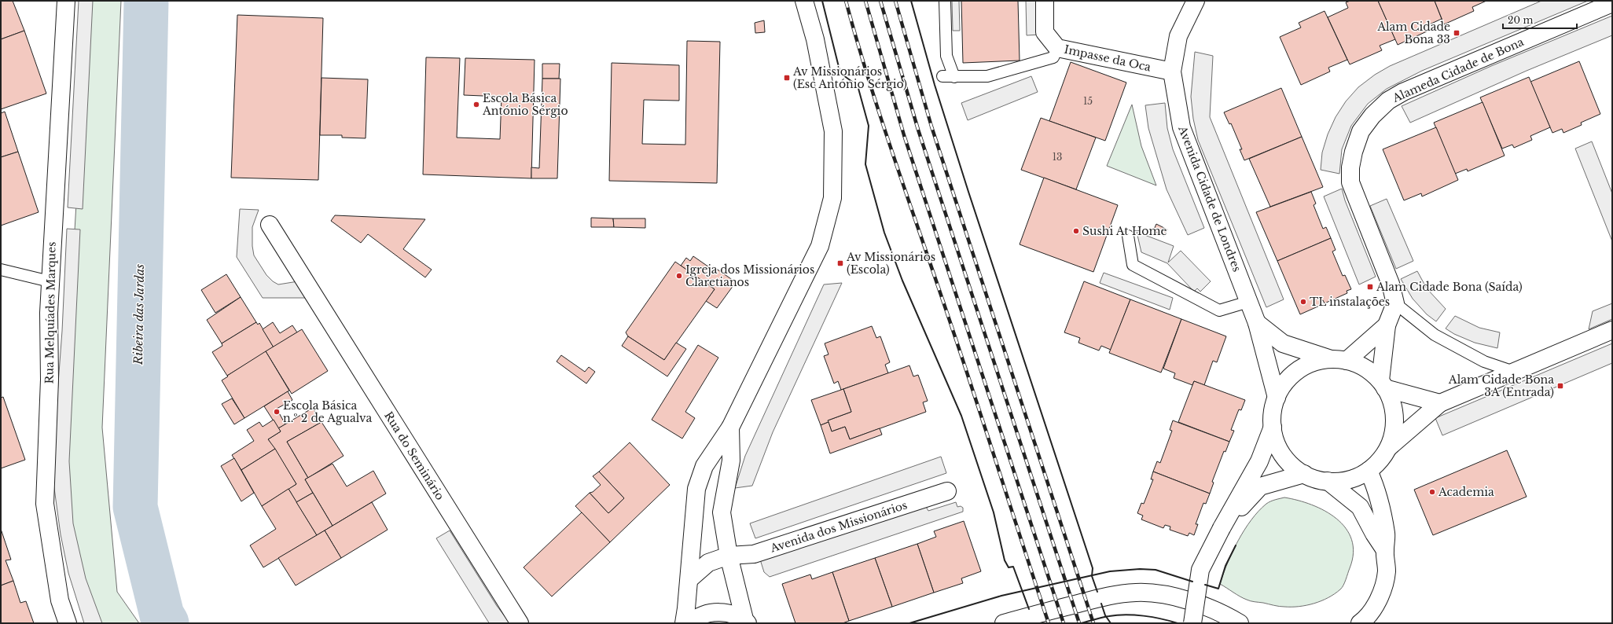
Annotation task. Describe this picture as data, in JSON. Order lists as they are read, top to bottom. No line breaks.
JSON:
{"streets":{"street":["Impasse da Oca","Alameda Cidade de Bona","Avenida Cidade de Londres","Rua Melquíades Marques","Rua do Seminário","Avenida dos Missionários"]},"crossings":[["Impasse da Oca","Avenida Cidade de Londres"]],"water":["Ribeira das Jardas"],"places":{"transit":["Alam Cidade Bona 33","Av Missionários (Esc António Sérgio)","Av Missionários (Escola)","Alam Cidade Bona (Saída)","Alam Cidade Bona 3A (Entrada)"],"other":["Escola Básica António Sérgio","Sushi At Home","Igreja dos Missionários Claretianos","TL instalações","Escola Básica n.º 2 de Agualva","Academia"]},"house_numbers":["15","13"],"scale_bar":"20 m"}
